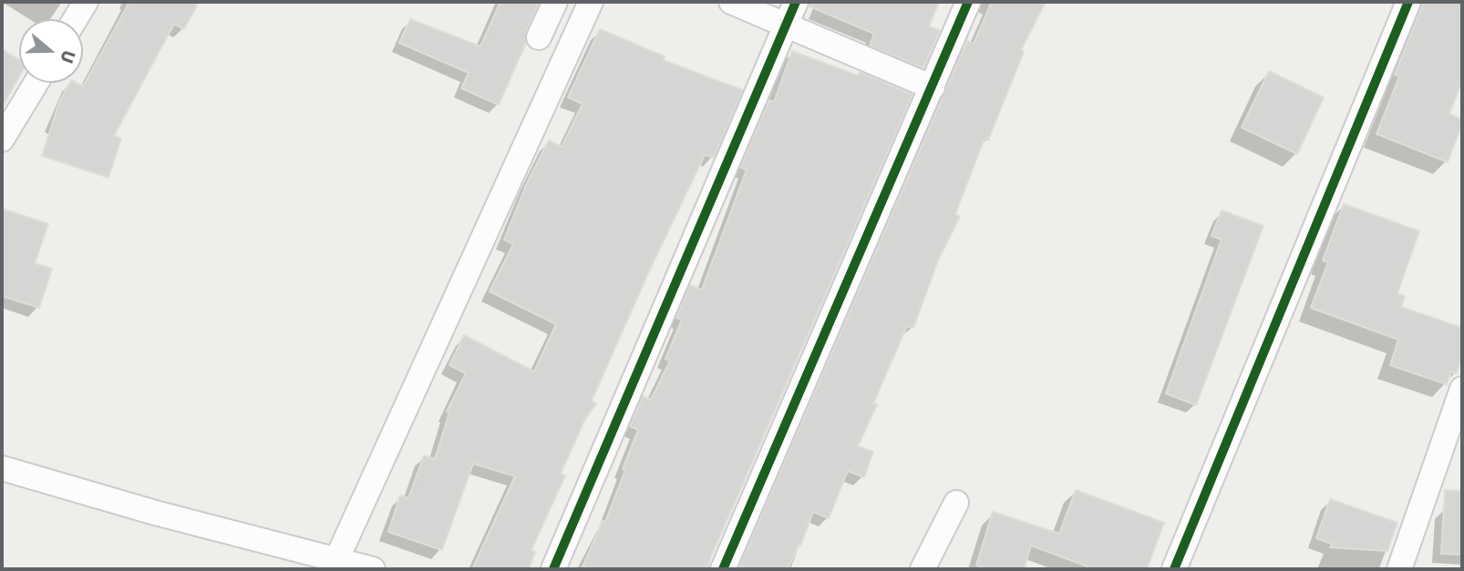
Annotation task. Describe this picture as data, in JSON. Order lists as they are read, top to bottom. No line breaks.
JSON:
{"north":"right"}
